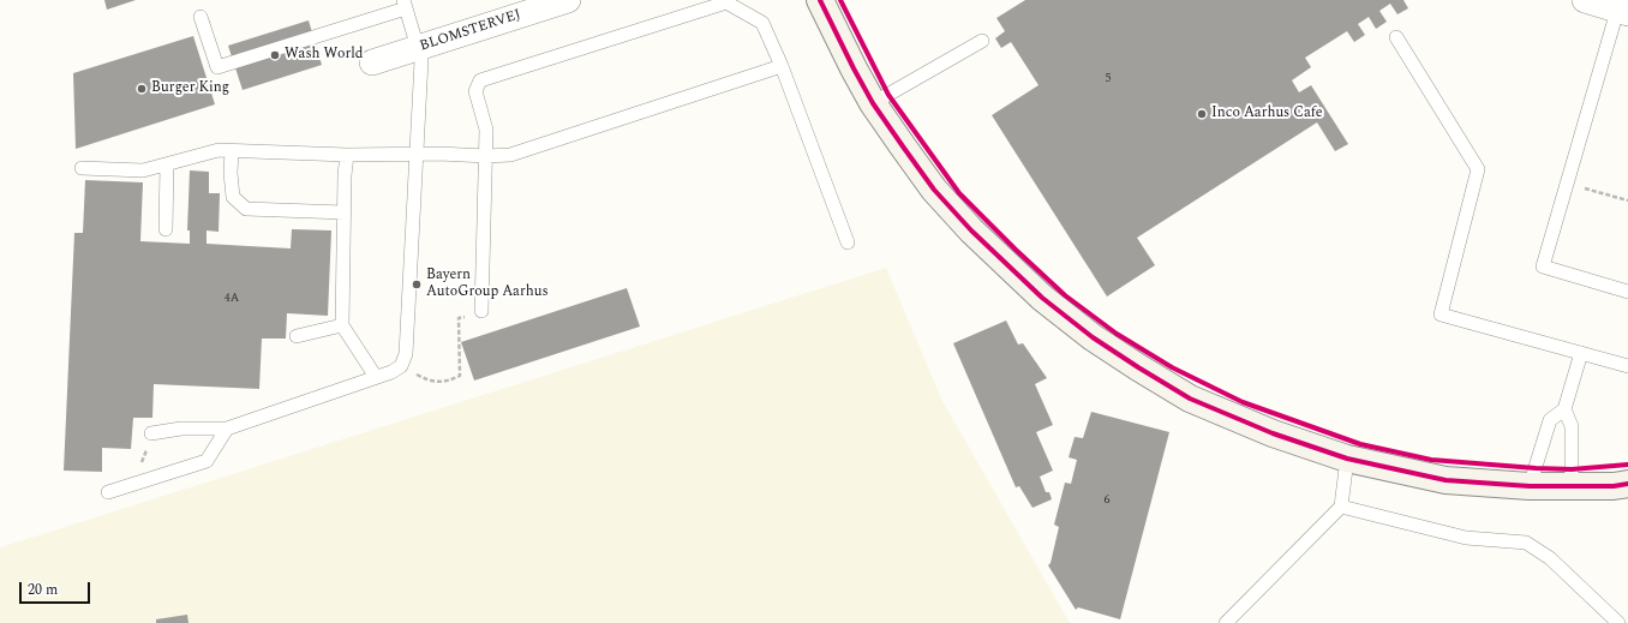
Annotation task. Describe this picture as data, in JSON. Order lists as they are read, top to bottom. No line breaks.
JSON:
{"streets":{"street":["BLOMSTERVEJ"]},"places":["Wash World","Burger King","Inco Aarhus Cafe","Bayern AutoGroup Aarhus"],"house_numbers":["5","4A","6"],"scale_bar":"20 m"}
